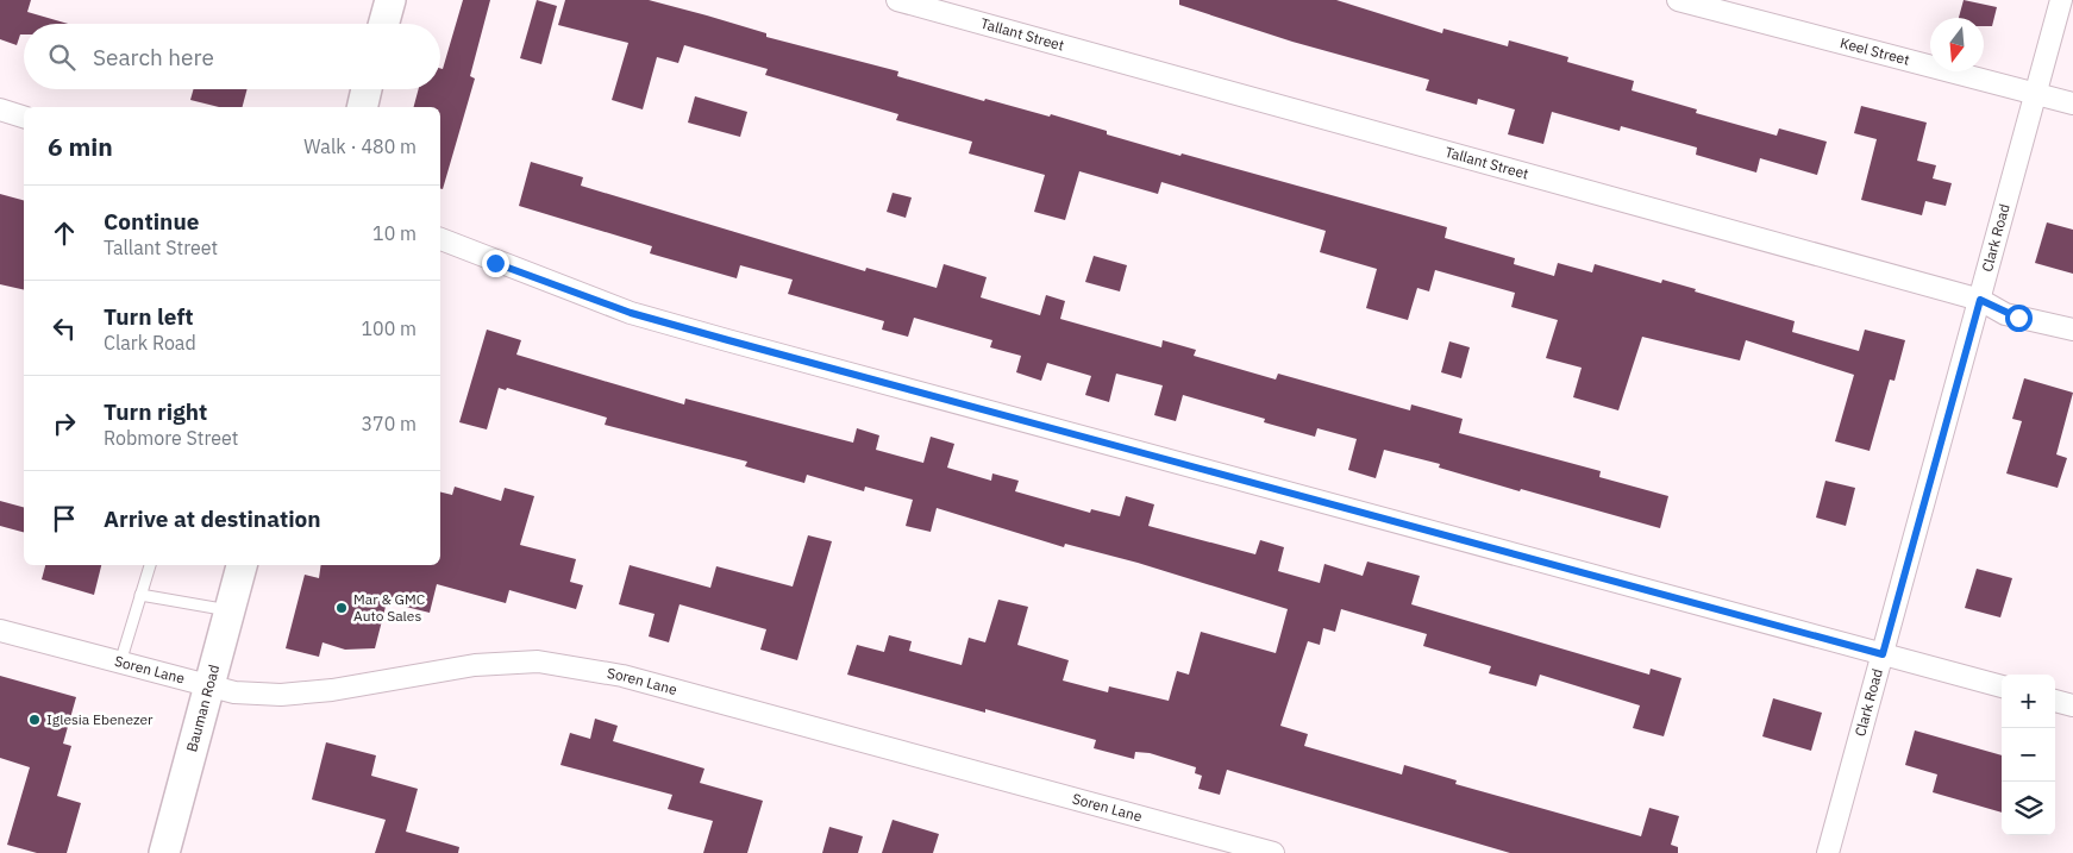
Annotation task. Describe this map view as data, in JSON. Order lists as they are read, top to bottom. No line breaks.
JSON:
{"streets":{"street":["Tallant Street","Keel Street","Clark Road","Soren Lane","Bauman Road"]},"crossings":[["Tallant Street","Clark Road"],["Keel Street","Clark Road"],["Soren Lane","Bauman Road"]],"places":["Mar & GMC Auto Sales","Iglesia Ebenezer"],"north":"bottom","page":{"search":"Search here","heading":["6 min","Walk · 480 m"],"list":[["Continue","Tallant Street","10 m"],["Turn left","Clark Road","100 m"],["Turn right","Robmore Street","370 m"],"Arrive at destination"],"map_buttons":["+","−"]}}
